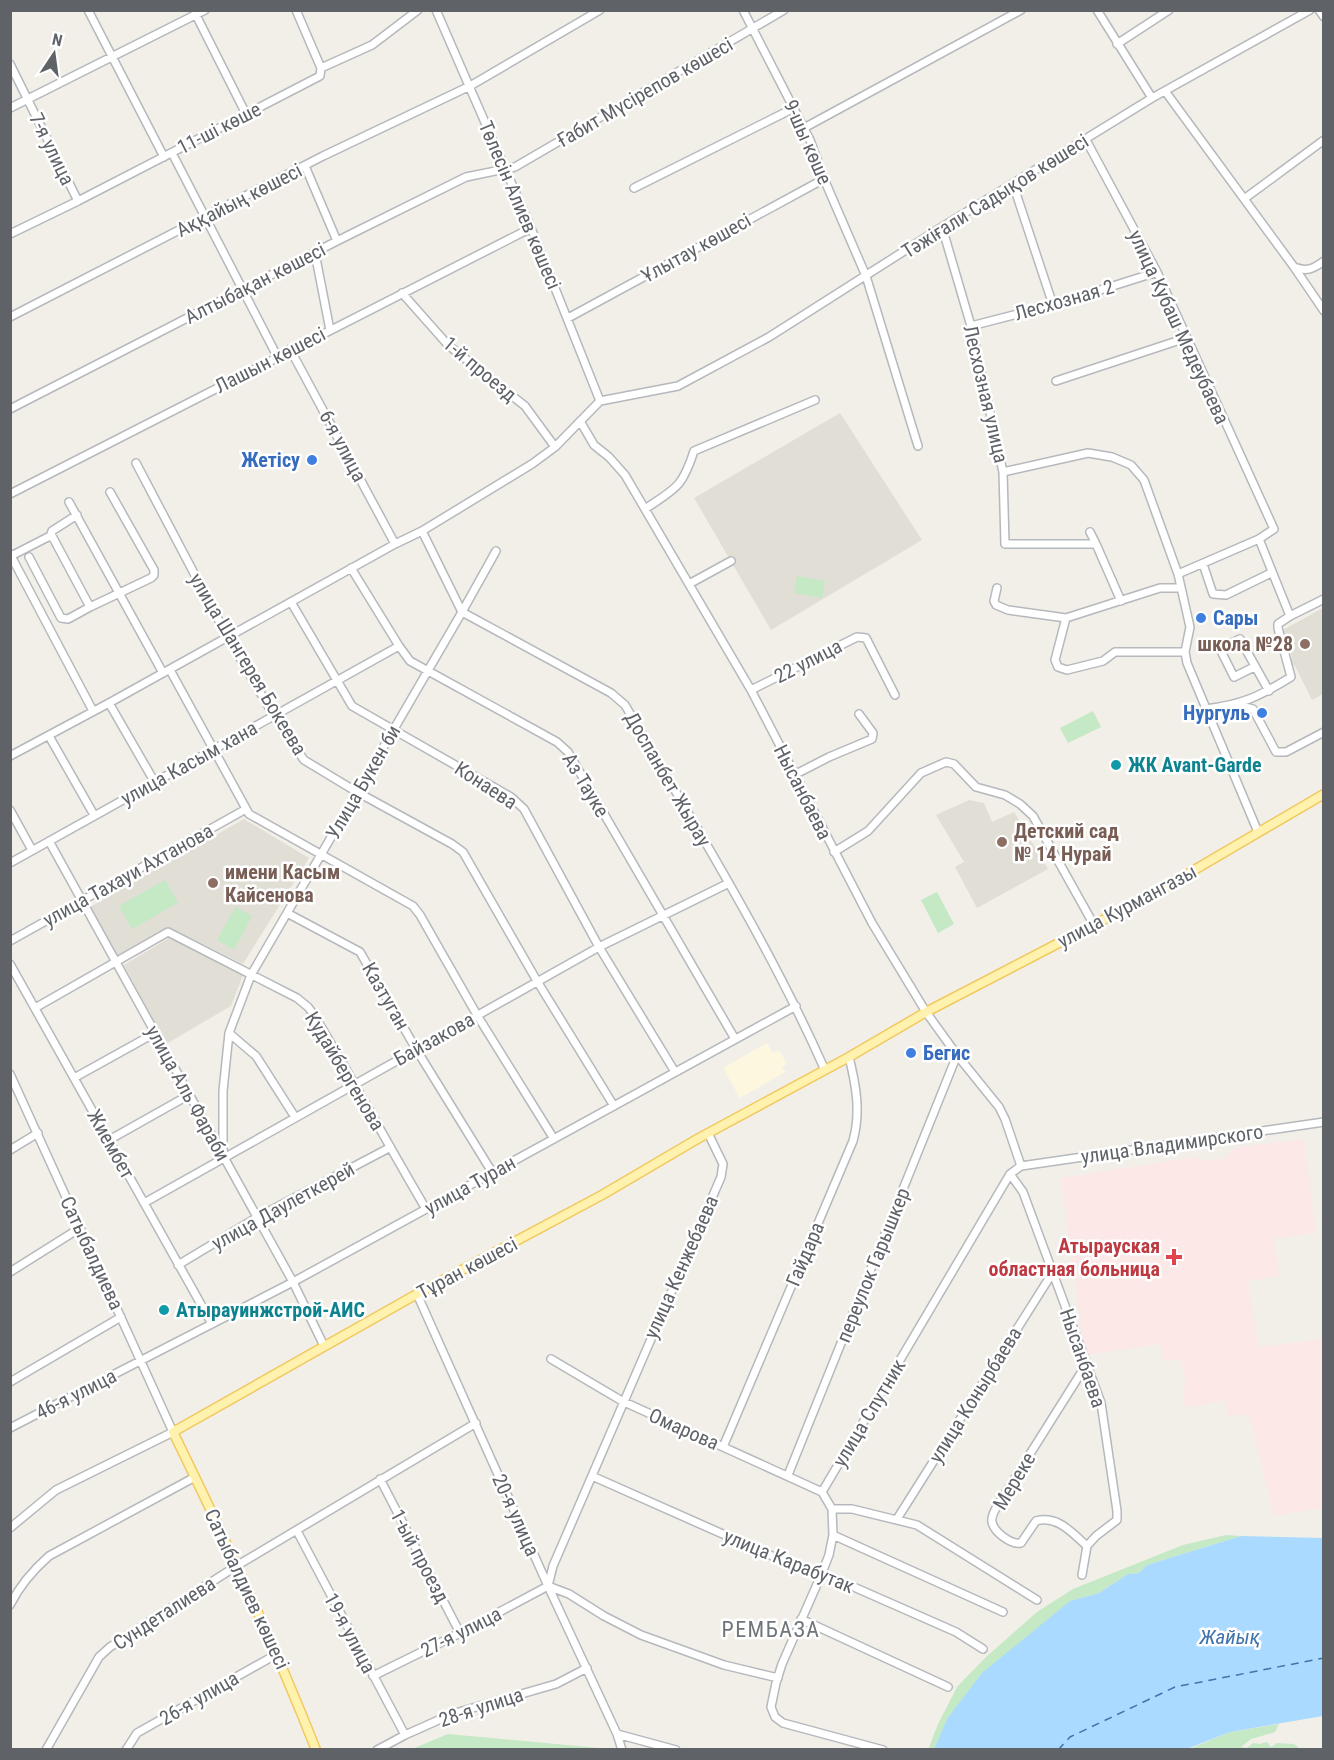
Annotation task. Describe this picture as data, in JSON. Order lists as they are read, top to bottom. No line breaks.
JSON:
{"streets":{"main road":["улица Курмангазы","Тұран көшесі","Сатыбалдиев көшесі"],"street":["Ғабит Мүсірепов көшесi","11-ші көше","9-шы көше","7-я улица","Тәжіғали Садықов көшесі","Аққайың көшесі","Төлесін Алиев көшесі","Ұлытау көшесi","Алтыбақан көшесі","Лесхозная 2","улица Кубаш Медеубаева","Лашын көшесі","1-й проезд","Лесхозная улица","6-я улица","22 улица","улица Шангерея Бокеева","улица Касым хана","Доспанбет Жырау","Улица Букен би","Конаева","Аз Тауке","Нысанбаева","улица Тахауи Ахтанова","Казтуган","Байзакова","Кудайбергенова","улица Аль Фараби","Жиембет","улица Владимирского","улица Туран","улица Даулеткерей","Сатыбалдиева","Гайдара","переулок Гарышкер","улица Кенжебаева","46-я улица","улица Конырбаева","улица Спутник","Омарова","Мереке","20-я улица","1-ый проезд","улица Карабутак","Сундеталиева","27-я улица","19-я улица","26-я улица","28-я улица"]},"crossings":[["Ғабит Мүсірепов көшесi","9-шы көше"],["Ғабит Мүсірепов көшесi","Төлесін Алиев көшесі"],["Ғабит Мүсірепов көшесi","Алтыбақан көшесі"],["11-ші көше","7-я улица"],["9-шы көше","Тәжіғали Садықов көшесі"],["9-шы көше","Ұлытау көшесi"],["Тәжіғали Садықов көшесі","Төлесін Алиев көшесі"],["Тәжіғали Садықов көшесі","улица Кубаш Медеубаева"],["Тәжіғали Садықов көшесі","Лесхозная улица"],["Аққайың көшесі","Төлесін Алиев көшесі"],["Төлесін Алиев көшесі","Ұлытау көшесi"],["Төлесін Алиев көшесі","Алтыбақан көшесі"],["Төлесін Алиев көшесі","Лашын көшесі"],["Лесхозная 2","улица Кубаш Медеубаева"],["Лесхозная 2","Лесхозная улица"],["Лашын көшесі","1-й проезд"],["Лашын көшесі","6-я улица"],["Лесхозная улица","улица Курмангазы"],["22 улица","Нысанбаева"],["улица Шангерея Бокеева","улица Касым хана"],["улица Шангерея Бокеева","Улица Букен би"],["улица Шангерея Бокеева","Байзакова"],["улица Шангерея Бокеева","улица Туран"],["улица Касым хана","Конаева"],["улица Касым хана","Аз Тауке"],["улица Касым хана","улица Аль Фараби"],["Доспанбет Жырау","Улица Букен би"],["Доспанбет Жырау","Байзакова"],["Доспанбет Жырау","улица Туран"],["Доспанбет Жырау","Тұран көшесі"],["Улица Букен би","Конаева"],["Улица Букен би","Аз Тауке"],["Улица Букен би","Казтуган"],["Улица Букен би","Байзакова"],["Улица Букен би","Кудайбергенова"],["Улица Букен би","улица Аль Фараби"],["Конаева","Байзакова"],["Конаева","улица Туран"],["Аз Тауке","Байзакова"],["Аз Тауке","улица Туран"],["Нысанбаева","улица Курмангазы"],["Нысанбаева","улица Владимирского"],["Нысанбаева","переулок Гарышкер"],["Нысанбаева","Тұран көшесі"],["Нысанбаева","улица Конырбаева"],["Нысанбаева","улица Спутник"],["Нысанбаева","Мереке"],["улица Тахауи Ахтанова","улица Аль Фараби"],["улица Курмангазы","Тұран көшесі"],["Казтуган","Байзакова"],["Казтуган","улица Туран"],["Байзакова","Кудайбергенова"],["Байзакова","улица Аль Фараби"],["Байзакова","Жиембет"],["Кудайбергенова","улица Аль Фараби"],["Кудайбергенова","улица Туран"],["Кудайбергенова","улица Даулеткерей"],["улица Аль Фараби","улица Туран"],["улица Аль Фараби","улица Даулеткерей"],["улица Аль Фараби","Тұран көшесі"],["Жиембет","улица Туран"],["Жиембет","улица Даулеткерей"],["улица Владимирского","улица Спутник"],["улица Туран","Сатыбалдиева"],["улица Туран","46-я улица"],["Сатыбалдиева","Тұран көшесі"],["Сатыбалдиева","46-я улица"],["Сатыбалдиева","Сатыбалдиев көшесі"],["Гайдара","Тұран көшесі"],["Гайдара","Омарова"],["переулок Гарышкер","Омарова"],["улица Кенжебаева","Тұран көшесі"],["улица Кенжебаева","Омарова"],["улица Кенжебаева","20-я улица"],["улица Кенжебаева","улица Карабутак"],["улица Кенжебаева","27-я улица"],["Тұран көшесі","20-я улица"],["Тұран көшесі","Сатыбалдиев көшесі"],["улица Спутник","Омарова"],["20-я улица","Сундеталиева"],["20-я улица","27-я улица"],["20-я улица","28-я улица"],["1-ый проезд","Сундеталиева"],["1-ый проезд","27-я улица"],["Сатыбалдиев көшесі","Сундеталиева"],["Сатыбалдиев көшесі","26-я улица"],["Сундеталиева","19-я улица"],["27-я улица","19-я улица"],["19-я улица","28-я улица"]],"districts":["РЕМБАЗА"],"water":["Жайық"],"places":{"other":["Жетісу","Сары","школа №28","Нургуль","ЖК Avant-Garde","Детский сад № 14 Нурай","имени Касым Кайсенова","Бегис","Атырауинжстрой-АИС"],"health":["Атырауская областная больница"]},"north":"top"}
